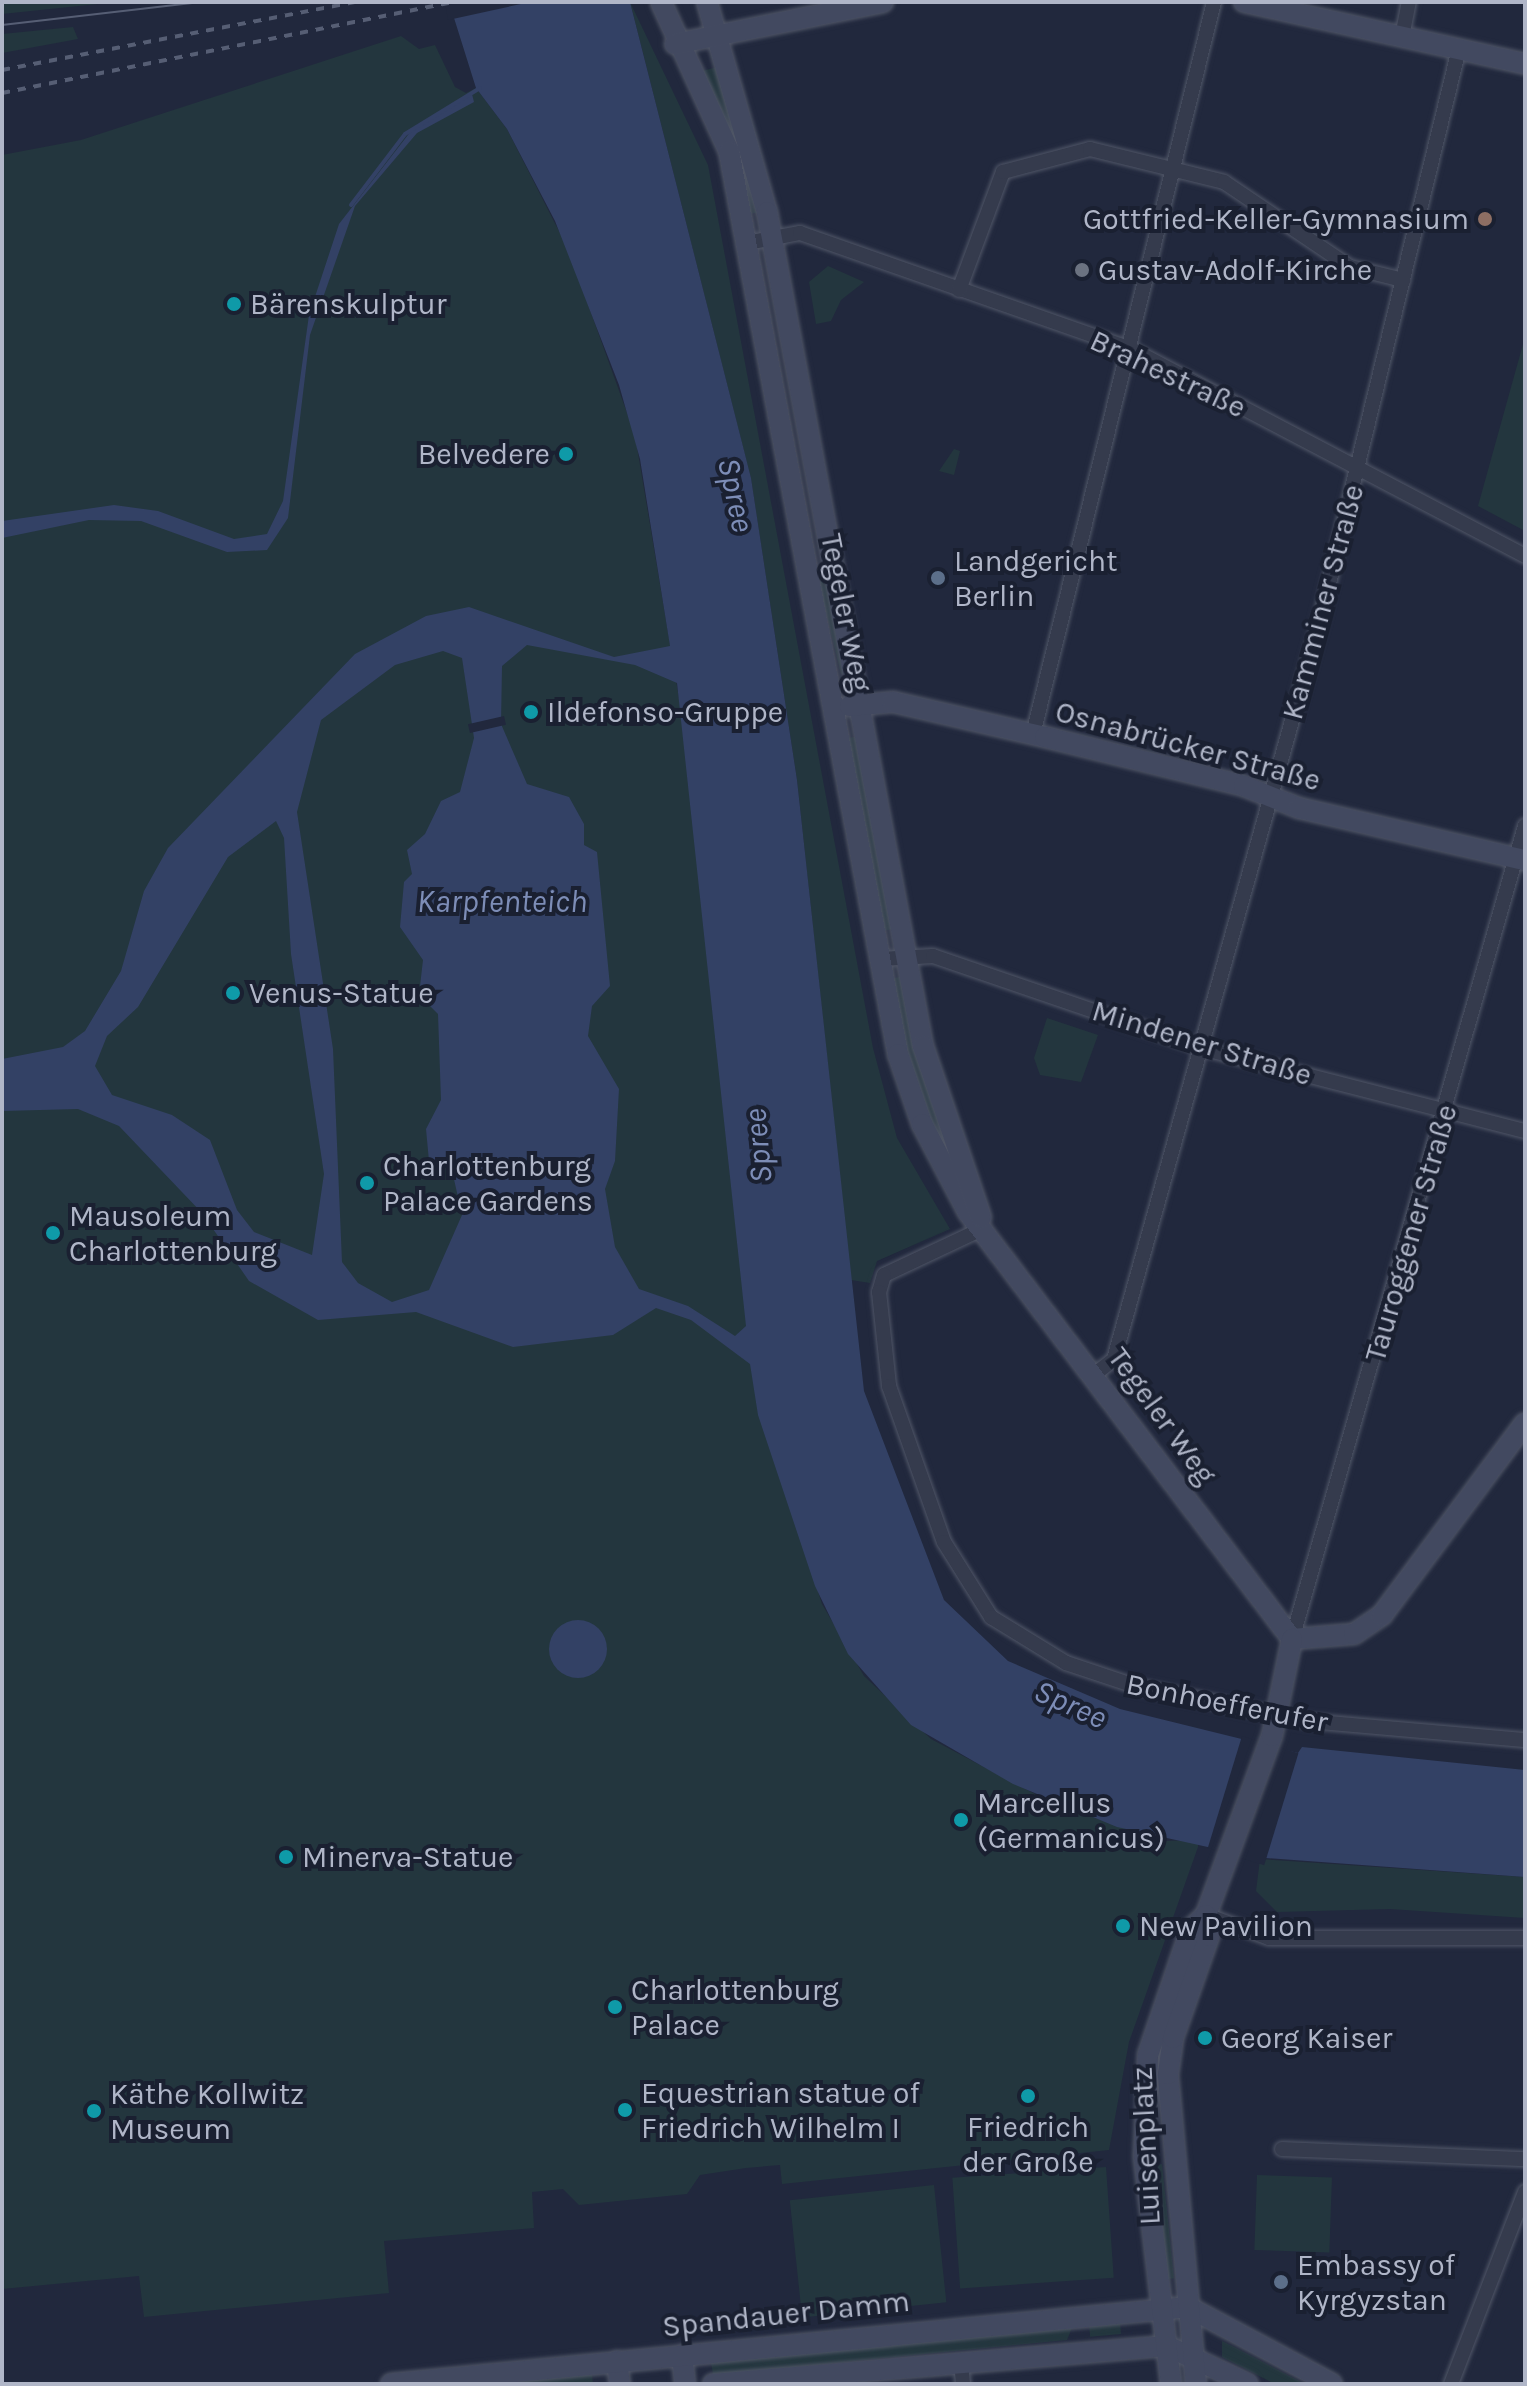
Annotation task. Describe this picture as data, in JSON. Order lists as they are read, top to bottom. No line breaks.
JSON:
{"streets":{"main road":["Tegeler Weg","Osnabrücker Straße","Luisenplatz","Spandauer Damm"],"street":["Brahestraße","Kamminer Straße","Mindener Straße","Tauroggener Straße","Bonhoefferufer"]},"crossings":[["Brahestraße","Kamminer Straße"],["Brahestraße","Tegeler Weg"],["Kamminer Straße","Tegeler Weg"],["Kamminer Straße","Osnabrücker Straße"],["Kamminer Straße","Mindener Straße"],["Tegeler Weg","Osnabrücker Straße"],["Tegeler Weg","Mindener Straße"],["Tegeler Weg","Tauroggener Straße"],["Tegeler Weg","Bonhoefferufer"],["Osnabrücker Straße","Tauroggener Straße"],["Mindener Straße","Tauroggener Straße"],["Luisenplatz","Spandauer Damm"]],"water":["Spree","Karpfenteich"],"places":["Gottfried-Keller-Gymnasium","Gustav-Adolf-Kirche","Bärenskulptur","Belvedere","Landgericht Berlin","Ildefonso-Gruppe","Venus-Statue","Charlottenburg Palace Gardens","Mausoleum Charlottenburg","Marcellus (Germanicus)","Minerva-Statue","New Pavilion","Charlottenburg Palace","Georg Kaiser","Friedrich der Große","Equestrian statue of Friedrich Wilhelm I","Käthe Kollwitz Museum","Embassy of Kyrgyzstan"]}
